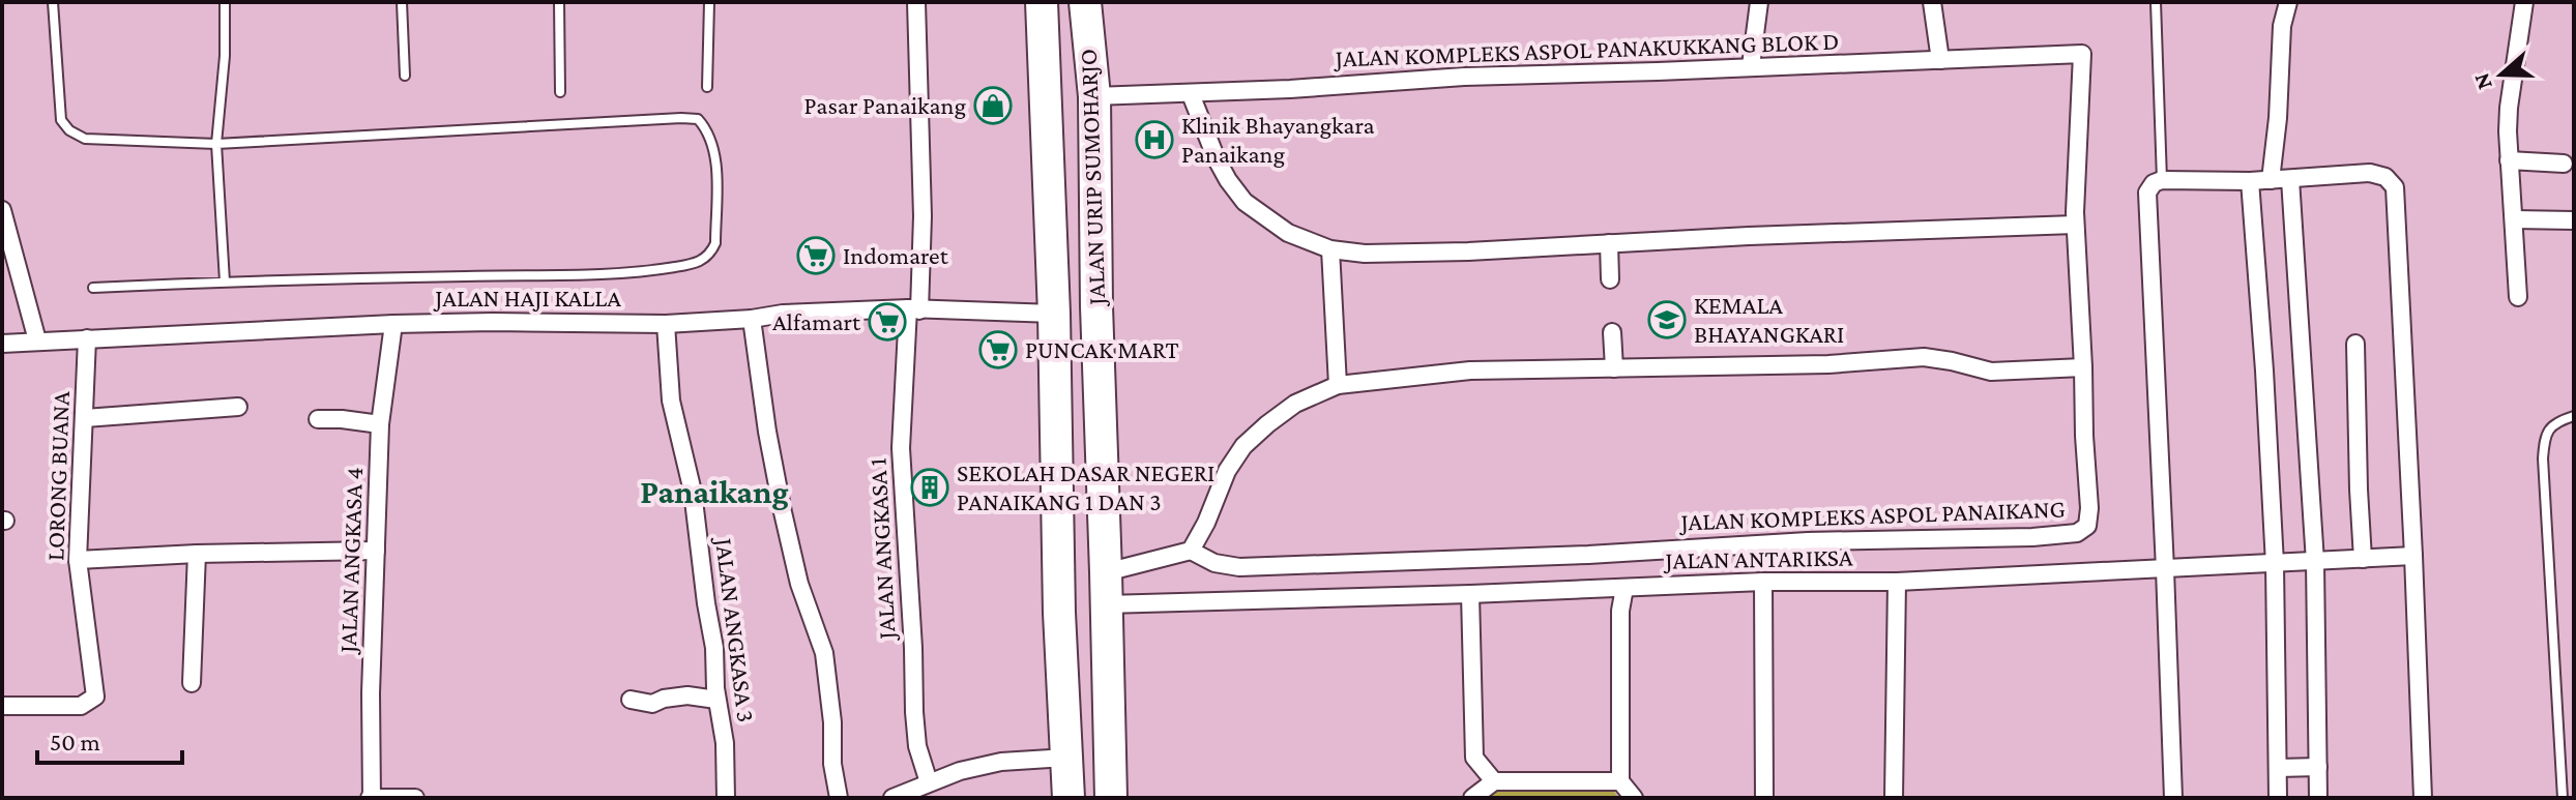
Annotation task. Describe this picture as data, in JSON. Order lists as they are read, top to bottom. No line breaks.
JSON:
{"streets":{"highway":["JALAN URIP SUMOHARJO"],"street":["JALAN KOMPLEKS ASPOL PANAKUKKANG BLOK D","JALAN HAJI KALLA","LORONG BUANA","JALAN KOMPLEKS ASPOL PANAIKANG","JALAN ANGKASA 1","JALAN ANTARIKSA","JALAN ANGKASA 4","JALAN ANGKASA 3"]},"crossings":[["JALAN KOMPLEKS ASPOL PANAKUKKANG BLOK D","JALAN URIP SUMOHARJO"],["JALAN KOMPLEKS ASPOL PANAKUKKANG BLOK D","JALAN KOMPLEKS ASPOL PANAIKANG"],["JALAN URIP SUMOHARJO","JALAN HAJI KALLA"],["JALAN URIP SUMOHARJO","JALAN ANTARIKSA"],["JALAN HAJI KALLA","LORONG BUANA"],["JALAN HAJI KALLA","JALAN ANGKASA 1"],["JALAN HAJI KALLA","JALAN ANGKASA 4"],["JALAN HAJI KALLA","JALAN ANGKASA 3"]],"districts":["Panaikang"],"places":{"shop":["Pasar Panaikang"],"hospital":["Klinik Bhayangkara Panaikang"],"supermarket":["Indomaret","Alfamart","PUNCAK MART"],"school or university":["KEMALA BHAYANGKARI"],"building":["SEKOLAH DASAR NEGERI PANAIKANG 1 DAN 3"]},"scale_bar":"50 m","north":"left"}
